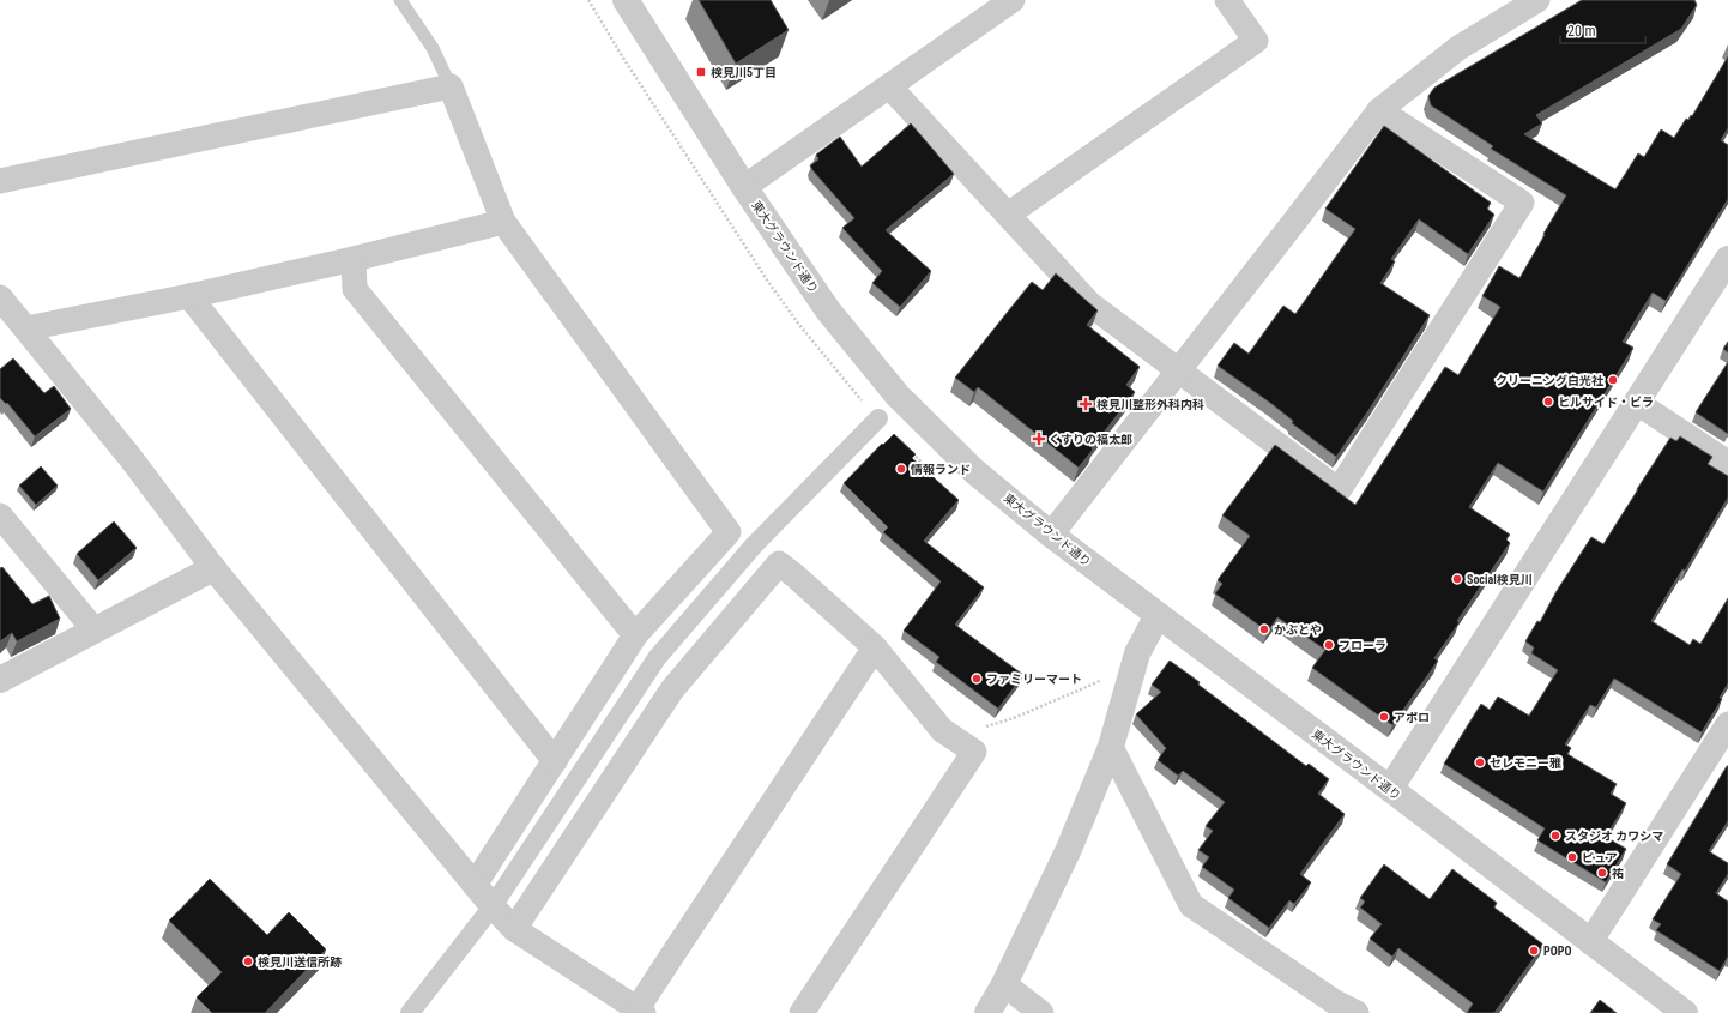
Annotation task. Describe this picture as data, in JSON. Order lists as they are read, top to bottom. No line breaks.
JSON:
{"streets":{"street":["東大グラウンド通り"]},"places":{"transit":["検見川5丁目"],"other":["クリーニング白光社","ヒルサイド・ビラ","情報ランド","Social検見川","かぶとや","フローラ","ファミリーマート","アポロ","セレモニー雅","スタジオ カワシマ","ピュア","祐","POPO","検見川送信所跡"],"health":["検見川整形外科内科","くすりの福太郎"]},"scale_bar":"20 m"}
